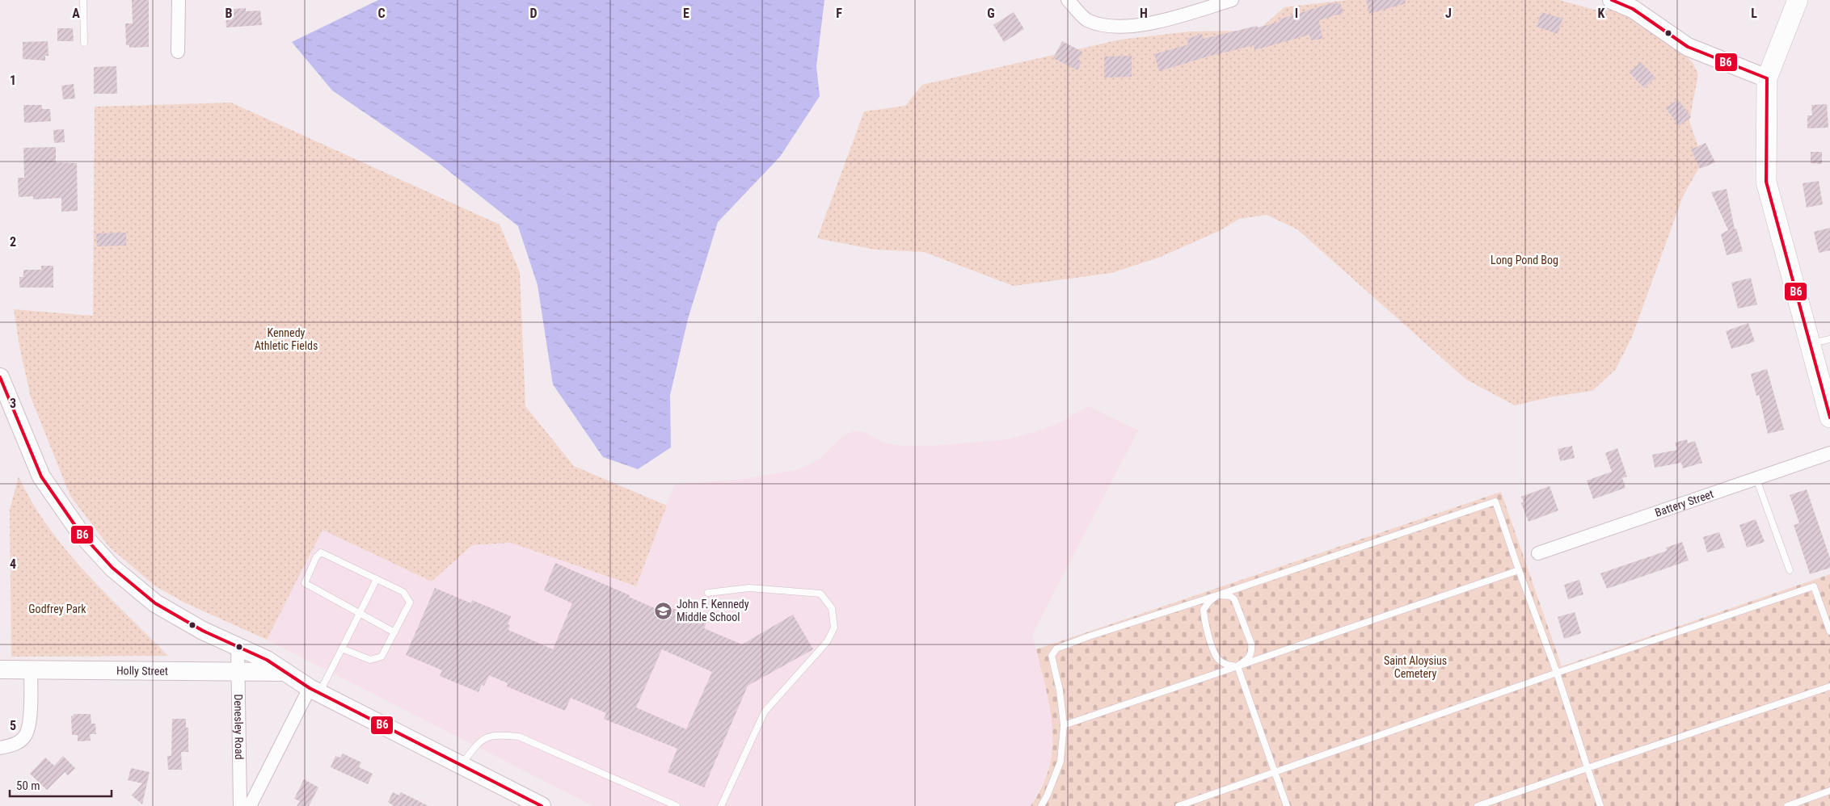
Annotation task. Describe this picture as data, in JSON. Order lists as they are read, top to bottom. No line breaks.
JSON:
{"streets":{"main road":["Holly Street"],"street":["Battery Street","Denesley Road"]},"crossings":[["Holly Street","Denesley Road"]],"parks":["Long Pond Bog","Kennedy Athletic Fields","Godfrey Park","Saint Aloysius Cemetery"],"places":{"school or university":["John F. Kennedy Middle School"]},"lines":["transit line B6"],"scale_bar":"50 m","grid":{"columns":["A","B","C","D","E","F","G","H","I","J","K","L"],"rows":["1","2","3","4","5"]}}
